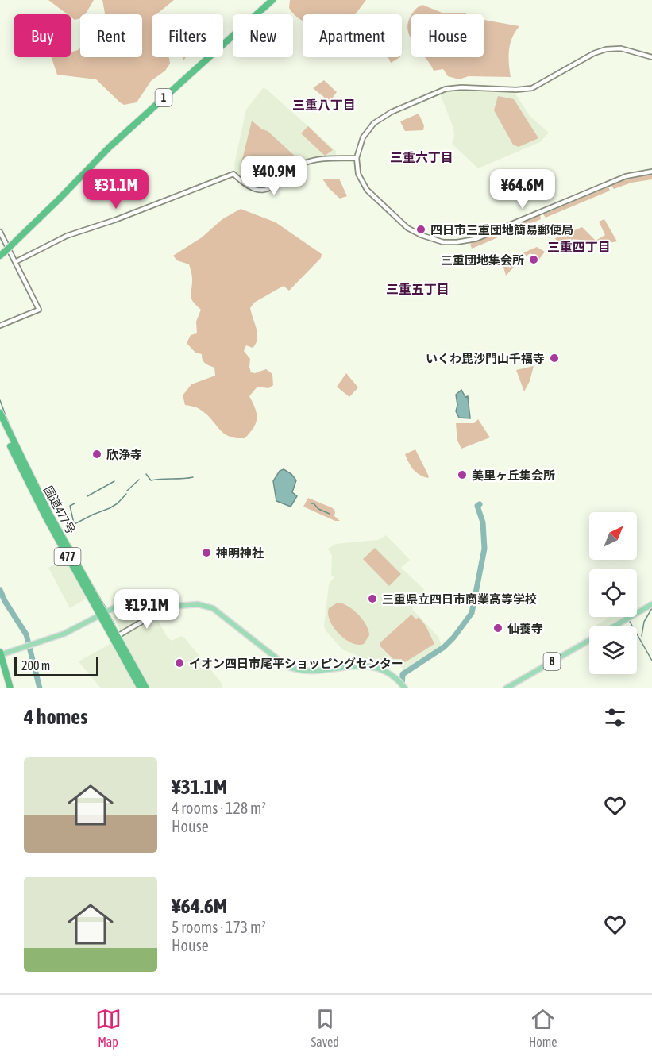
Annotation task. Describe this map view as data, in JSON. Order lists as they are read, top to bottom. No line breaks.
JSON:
{"streets":{"highway":["1","国道477号","477"],"main road":["8"]},"districts":["三重八丁目","三重六丁目","三重四丁目","三重五丁目"],"places":["四日市三重団地簡易郵便局","三重団地集会所","いくわ毘沙門山千福寺","欣浄寺","美里ヶ丘集会所","神明神社","三重県立四日市商業高等学校","仙養寺","イオン四日市尾平ショッピングセンター"],"scale_bar":"200 m","north":"top right","page":{"chip":["Buy","Rent","Filters","New","Apartment","House"],"price":["¥40.9M","¥31.1M","¥64.6M","¥19.1M"],"scale":"200 m","heading":"4 homes","list":[{"name":"¥31.1M","note":"4 rooms · 128 m² · House"},{"name":"¥64.6M","note":"5 rooms · 173 m² · House"}],"tabs":["Map","Saved","Home"]}}
